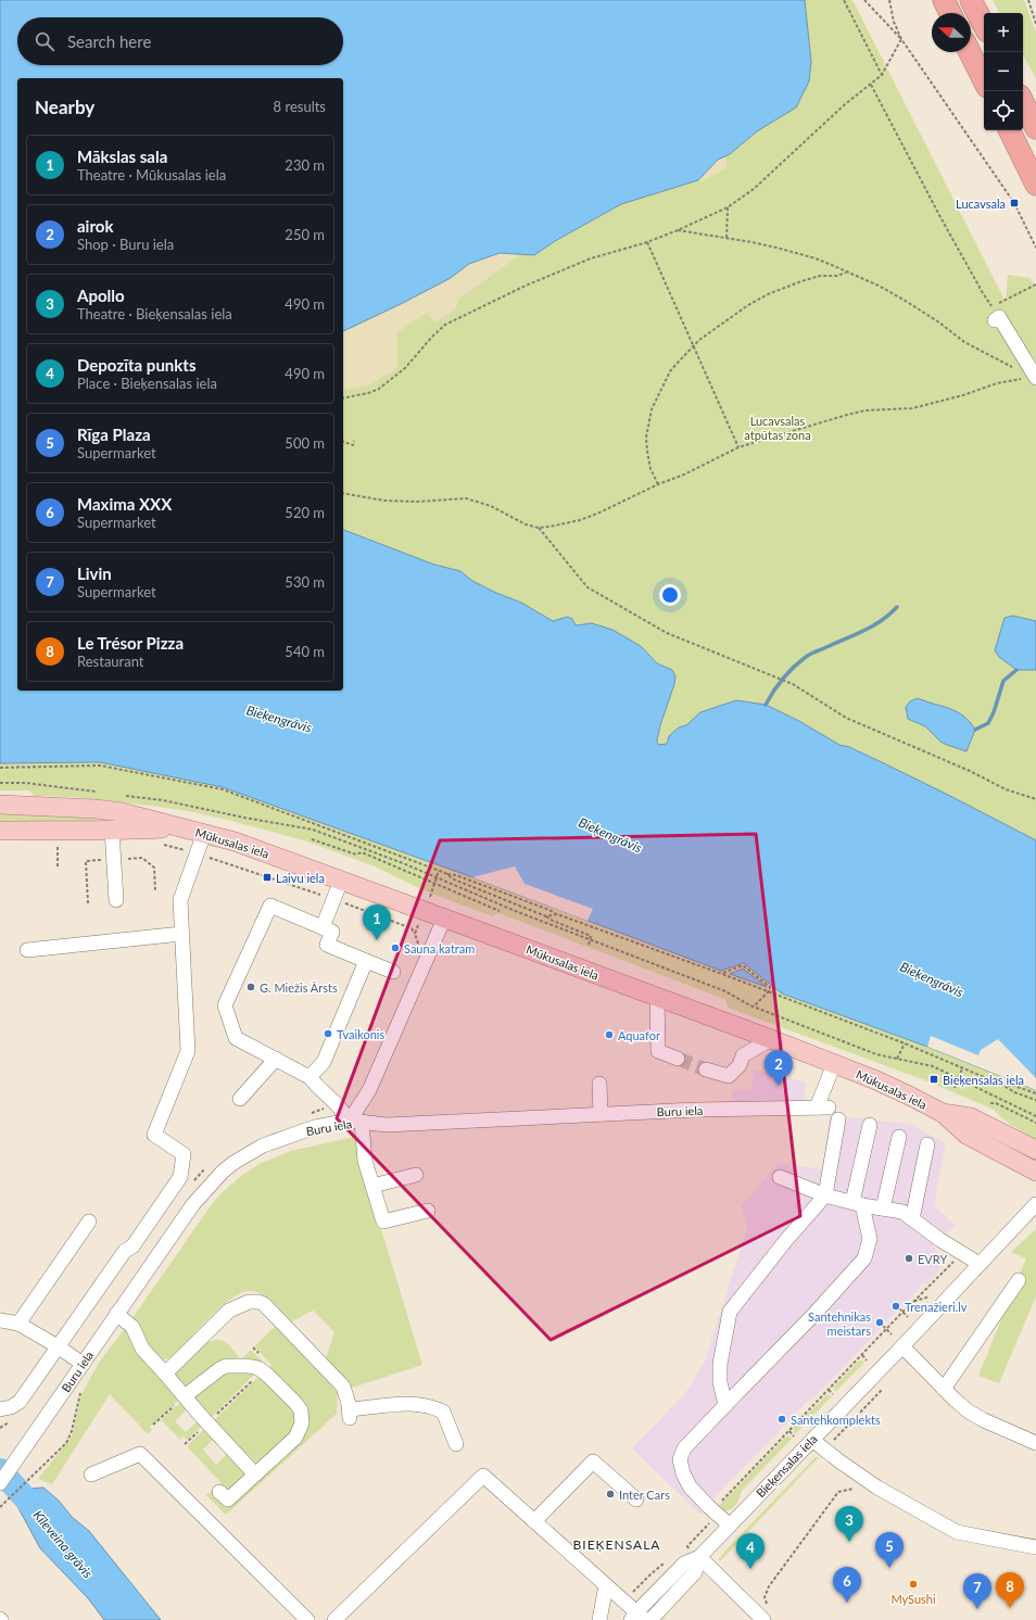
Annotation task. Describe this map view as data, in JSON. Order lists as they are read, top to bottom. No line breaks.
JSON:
{"streets":{"main road":["Mūkusalas iela"],"street":["Buru iela","Bieķensalas iela"]},"crossings":[["Mūkusalas iela","Buru iela"]],"districts":["BIEĶENSALA"],"water":["Bieķengrāvis","Kīleveina grāvis"],"parks":["Lucavsalas atpūtas zona"],"places":{"transit":["Lucavsala","Laivu iela","Bieķensalas iela"],"other":["Sauna katram","G. Miežis Ārsts","Tvaikonis","Aquafor","EVRY","Trenažieri.lv","Santehnikas meistars","Santehkomplekts","Inter Cars","MySushi"]},"north":"left","page":{"map_buttons":["+","−"],"search":"Search here","heading":["Nearby","8 results"],"list":[{"mark":"1","name":"Mākslas sala","note":"Theatre · Mūkusalas iela","value":"230 m"},{"mark":"2","name":"airok","note":"Shop · Buru iela","value":"250 m"},{"mark":"3","name":"Apollo","note":"Theatre · Bieķensalas iela","value":"490 m"},{"mark":"4","name":"Depozīta punkts","note":"Place · Bieķensalas iela","value":"490 m"},{"mark":"5","name":"Rīga Plaza","note":"Supermarket","value":"500 m"},{"mark":"6","name":"Maxima XXX","note":"Supermarket","value":"520 m"},{"mark":"7","name":"Livin","note":"Supermarket","value":"530 m"},{"mark":"8","name":"Le Trésor Pizza","note":"Restaurant","value":"540 m"}],"pins":["1","2","3","5","4","6","8","7"]}}
